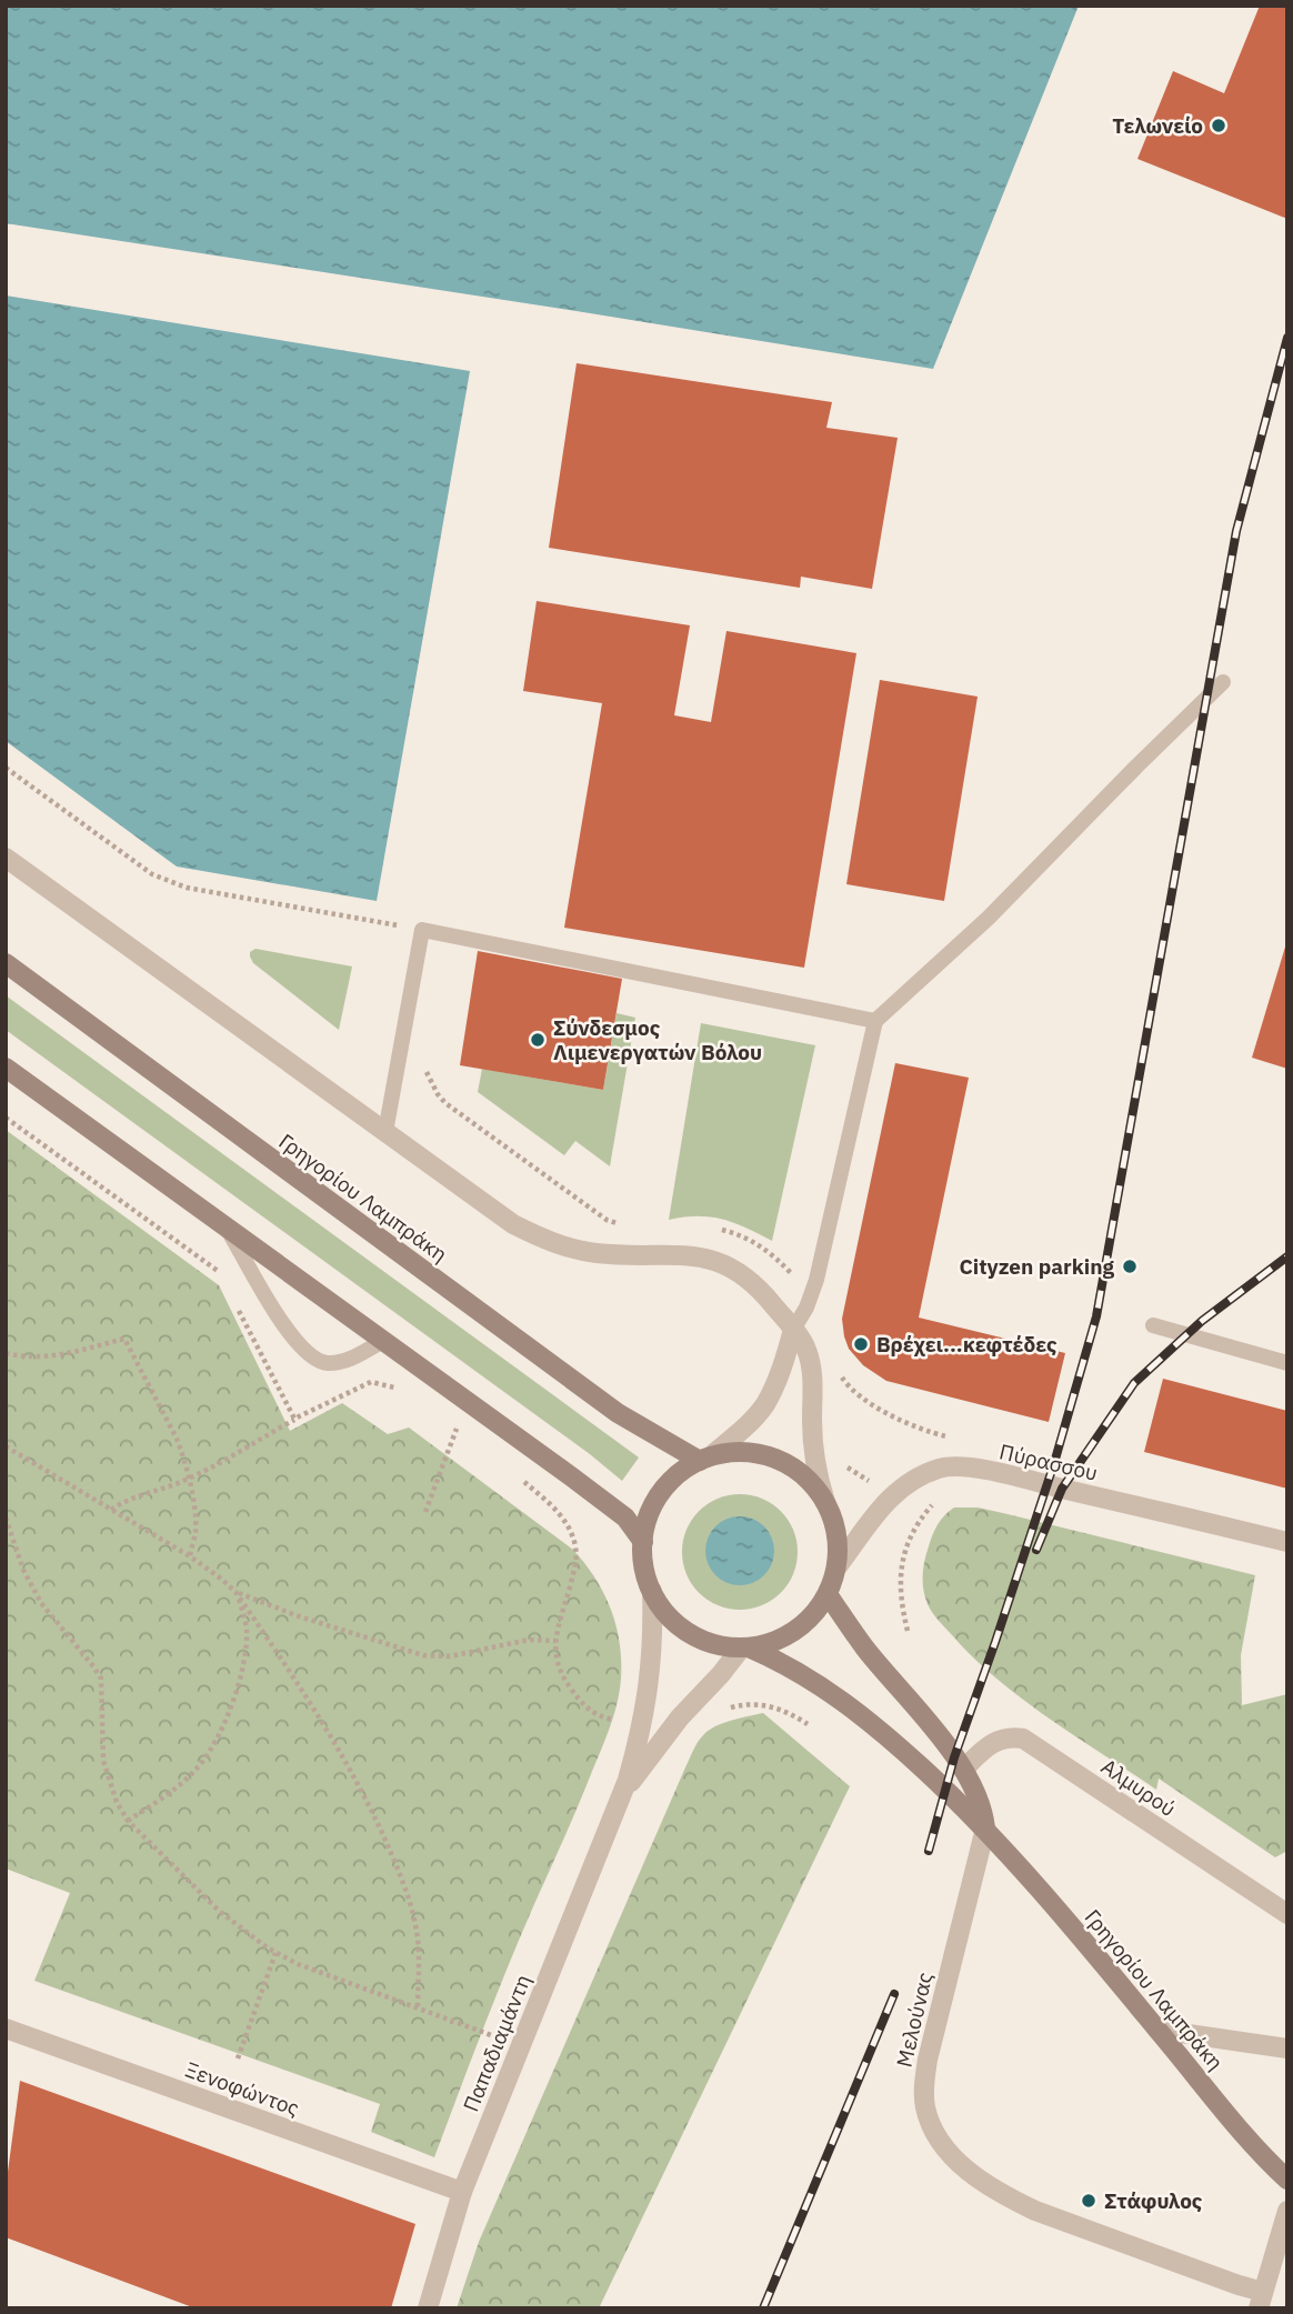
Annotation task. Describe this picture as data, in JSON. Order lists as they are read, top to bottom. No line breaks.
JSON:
{"streets":{"main road":["Γρηγορίου Λαμπράκη"],"street":["Πύρασσου","Αλμυρού","Μελούνας","Παπαδιαμάντη","Ξενοφώντος"]},"crossings":[["Γρηγορίου Λαμπράκη","Πύρασσου"],["Γρηγορίου Λαμπράκη","Μελούνας"],["Παπαδιαμάντη","Ξενοφώντος"]],"places":["Τελωνείο","Σύνδεσμος Λιμενεργατών Βόλου","Cityzen parking","Βρέχει...κεφτέδες","Στάφυλος"]}
